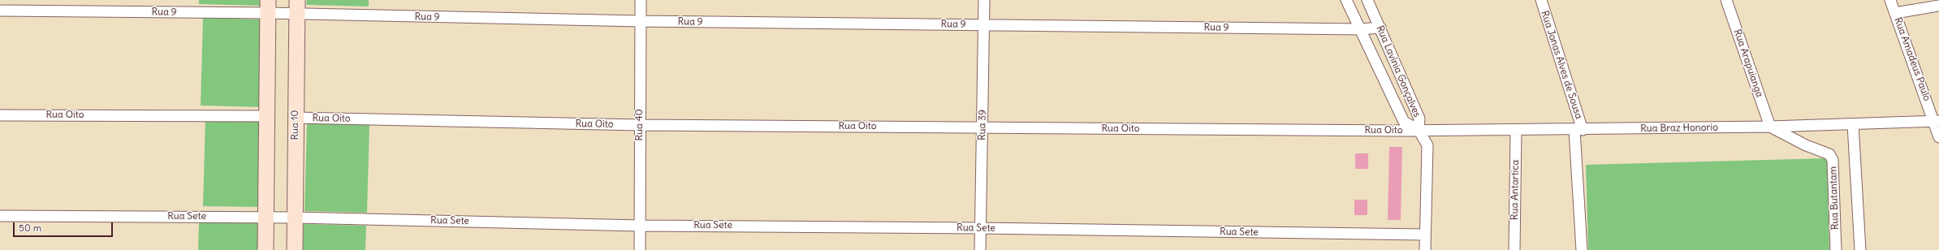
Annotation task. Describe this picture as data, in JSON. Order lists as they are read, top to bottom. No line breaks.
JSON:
{"streets":{"street":["Rua 9","Rua Amadeus Paulo","Rua Arapuianga","Rua Jonas Alves de Sousa","Rua Lavínia Gonçalves","Rua Oito","Rua 10","Rua 40","Rua 39","Rua Braz Honorio","Rua Antartica","Rua Butantam","Rua Sete"]},"crossings":[["Rua 9","Rua Lavínia Gonçalves"],["Rua 9","Rua 10"],["Rua 9","Rua 40"],["Rua 9","Rua 39"],["Rua Amadeus Paulo","Rua Braz Honorio"],["Rua Arapuianga","Rua Braz Honorio"],["Rua Arapuianga","Rua Butantam"],["Rua Jonas Alves de Sousa","Rua Braz Honorio"],["Rua Lavínia Gonçalves","Rua Oito"],["Rua Lavínia Gonçalves","Rua Braz Honorio"],["Rua Oito","Rua 10"],["Rua Oito","Rua 40"],["Rua Oito","Rua 39"],["Rua Oito","Rua Braz Honorio"],["Rua 10","Rua Sete"],["Rua 40","Rua Sete"],["Rua 39","Rua Sete"],["Rua Braz Honorio","Rua Antartica"],["Rua Braz Honorio","Rua Butantam"]],"scale_bar":"50 m"}
